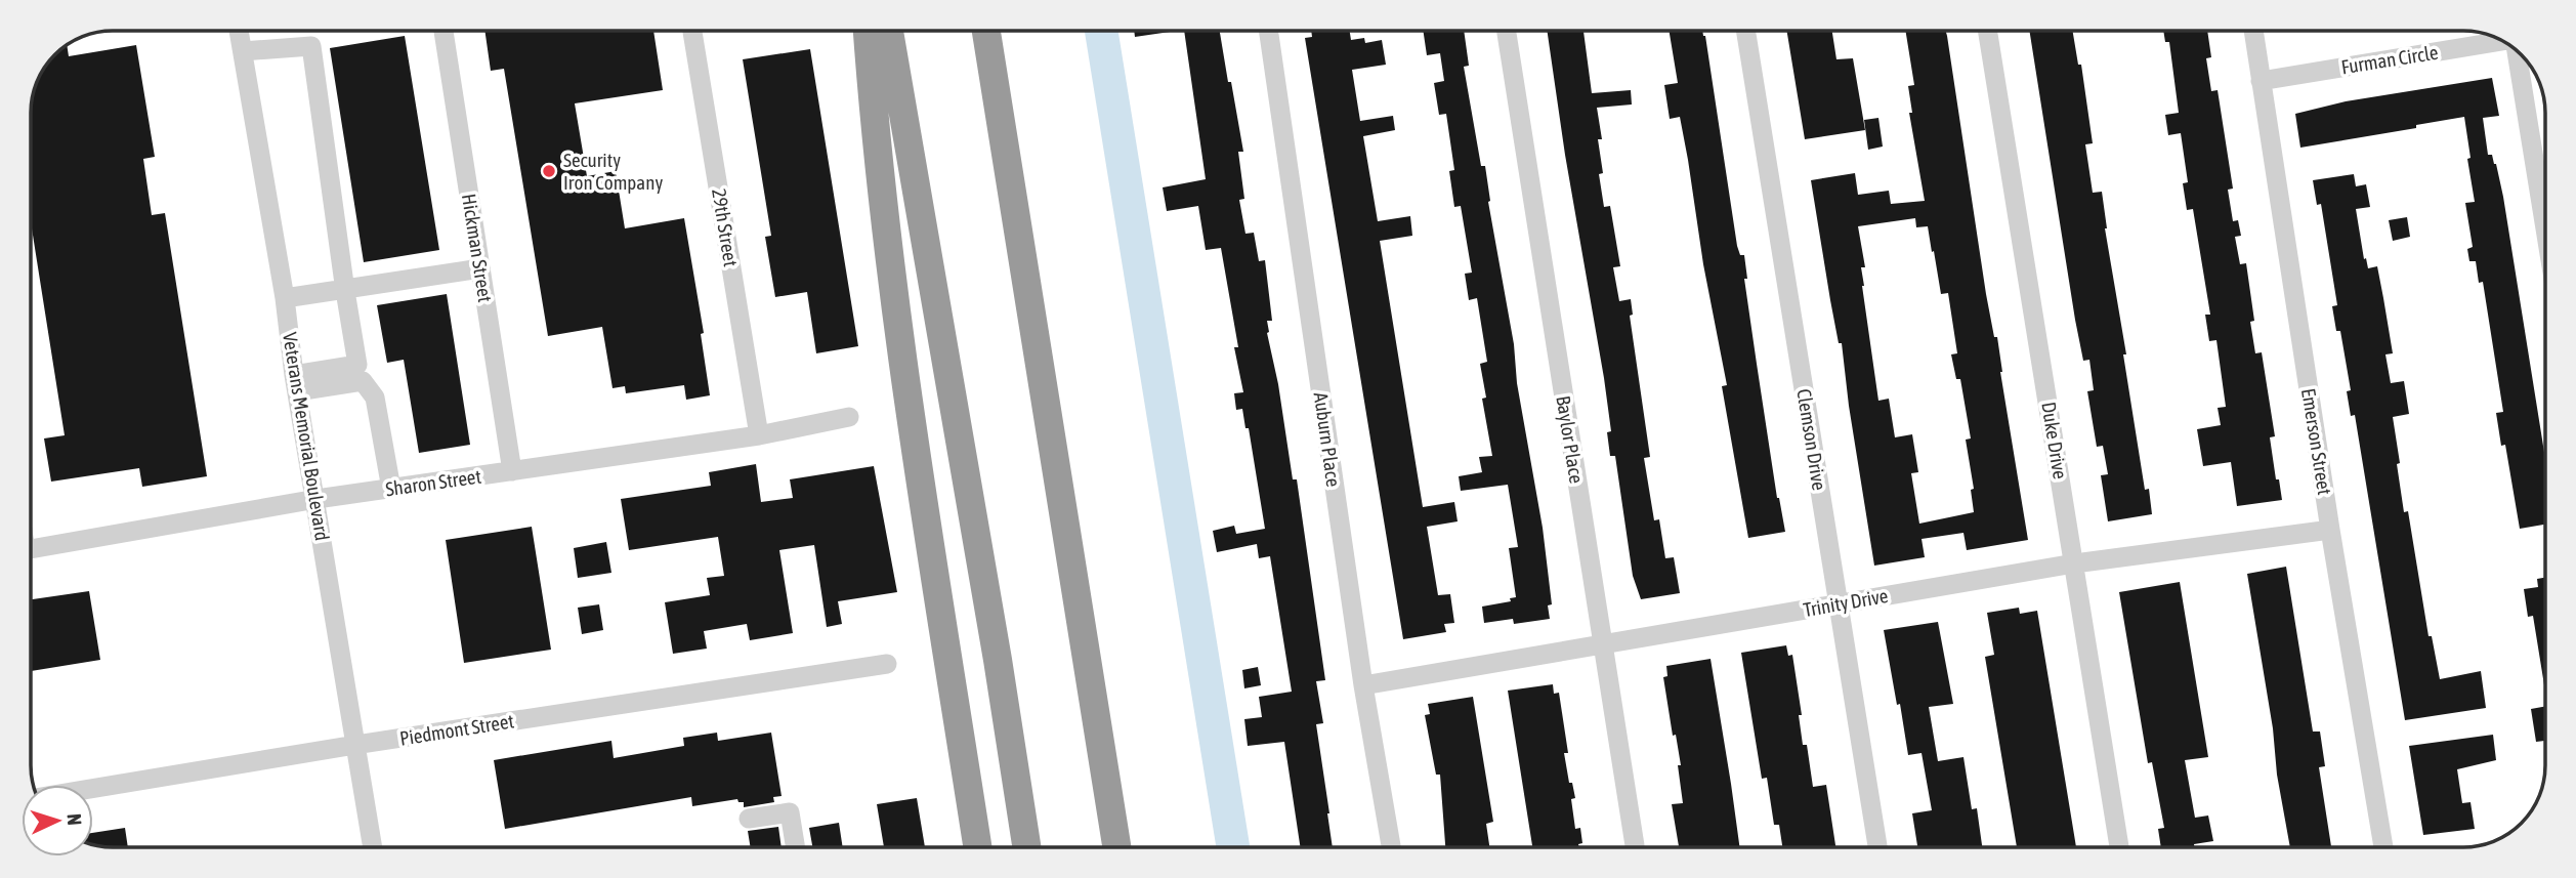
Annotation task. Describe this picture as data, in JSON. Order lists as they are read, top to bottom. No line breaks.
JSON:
{"streets":{"street":["Furman Circle","29th Street","Hickman Street","Veterans Memorial Boulevard","Auburn Place","Baylor Place","Clemson Drive","Duke Drive","Emerson Street","Sharon Street","Trinity Drive","Piedmont Street"]},"crossings":[["Furman Circle","Emerson Street"],["29th Street","Sharon Street"],["Hickman Street","Sharon Street"],["Veterans Memorial Boulevard","Sharon Street"],["Veterans Memorial Boulevard","Piedmont Street"],["Auburn Place","Trinity Drive"],["Baylor Place","Trinity Drive"],["Clemson Drive","Trinity Drive"],["Duke Drive","Trinity Drive"],["Emerson Street","Trinity Drive"]],"places":["Security Iron Company"],"north":"right"}
